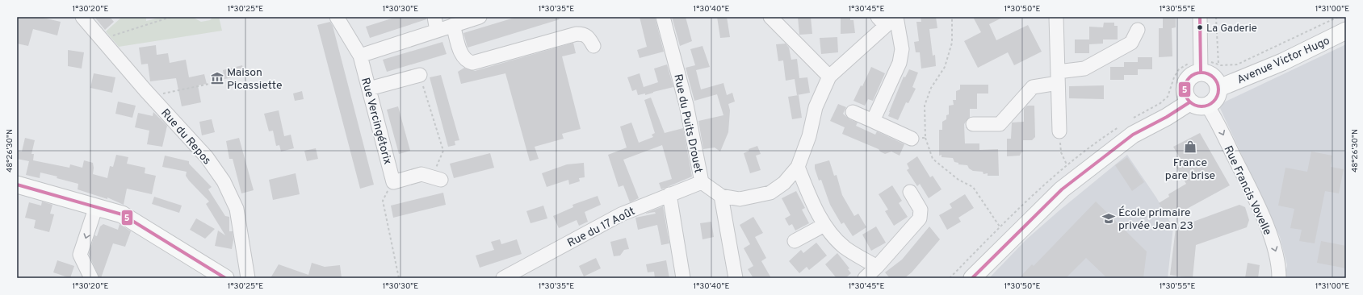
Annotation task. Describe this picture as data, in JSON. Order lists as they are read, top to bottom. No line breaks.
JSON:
{"streets":{"main road":["Avenue Victor Hugo"],"street":["Rue Vercingétorix","Rue du Puits Drouet","Rue du Repos","Rue Francis Vovelle","Rue du 17 Août"]},"crossings":[["Avenue Victor Hugo","Rue Francis Vovelle"],["Rue du Puits Drouet","Rue du 17 Août"]],"one_way":["Rue Francis Vovelle"],"places":{"other":["La Gaderie"],"museum":["Maison Picassiette"],"shop":["France pare brise"],"school or university":["École primaire privée Jean 23"]},"lines":["transit line 5"],"coordinates":["1°30'20\"E","1°30'25\"E","1°30'30\"E","1°30'35\"E","1°30'40\"E","1°30'45\"E","1°30'50\"E","1°30'55\"E","1°31'00\"E","48°26'30\"N"]}
